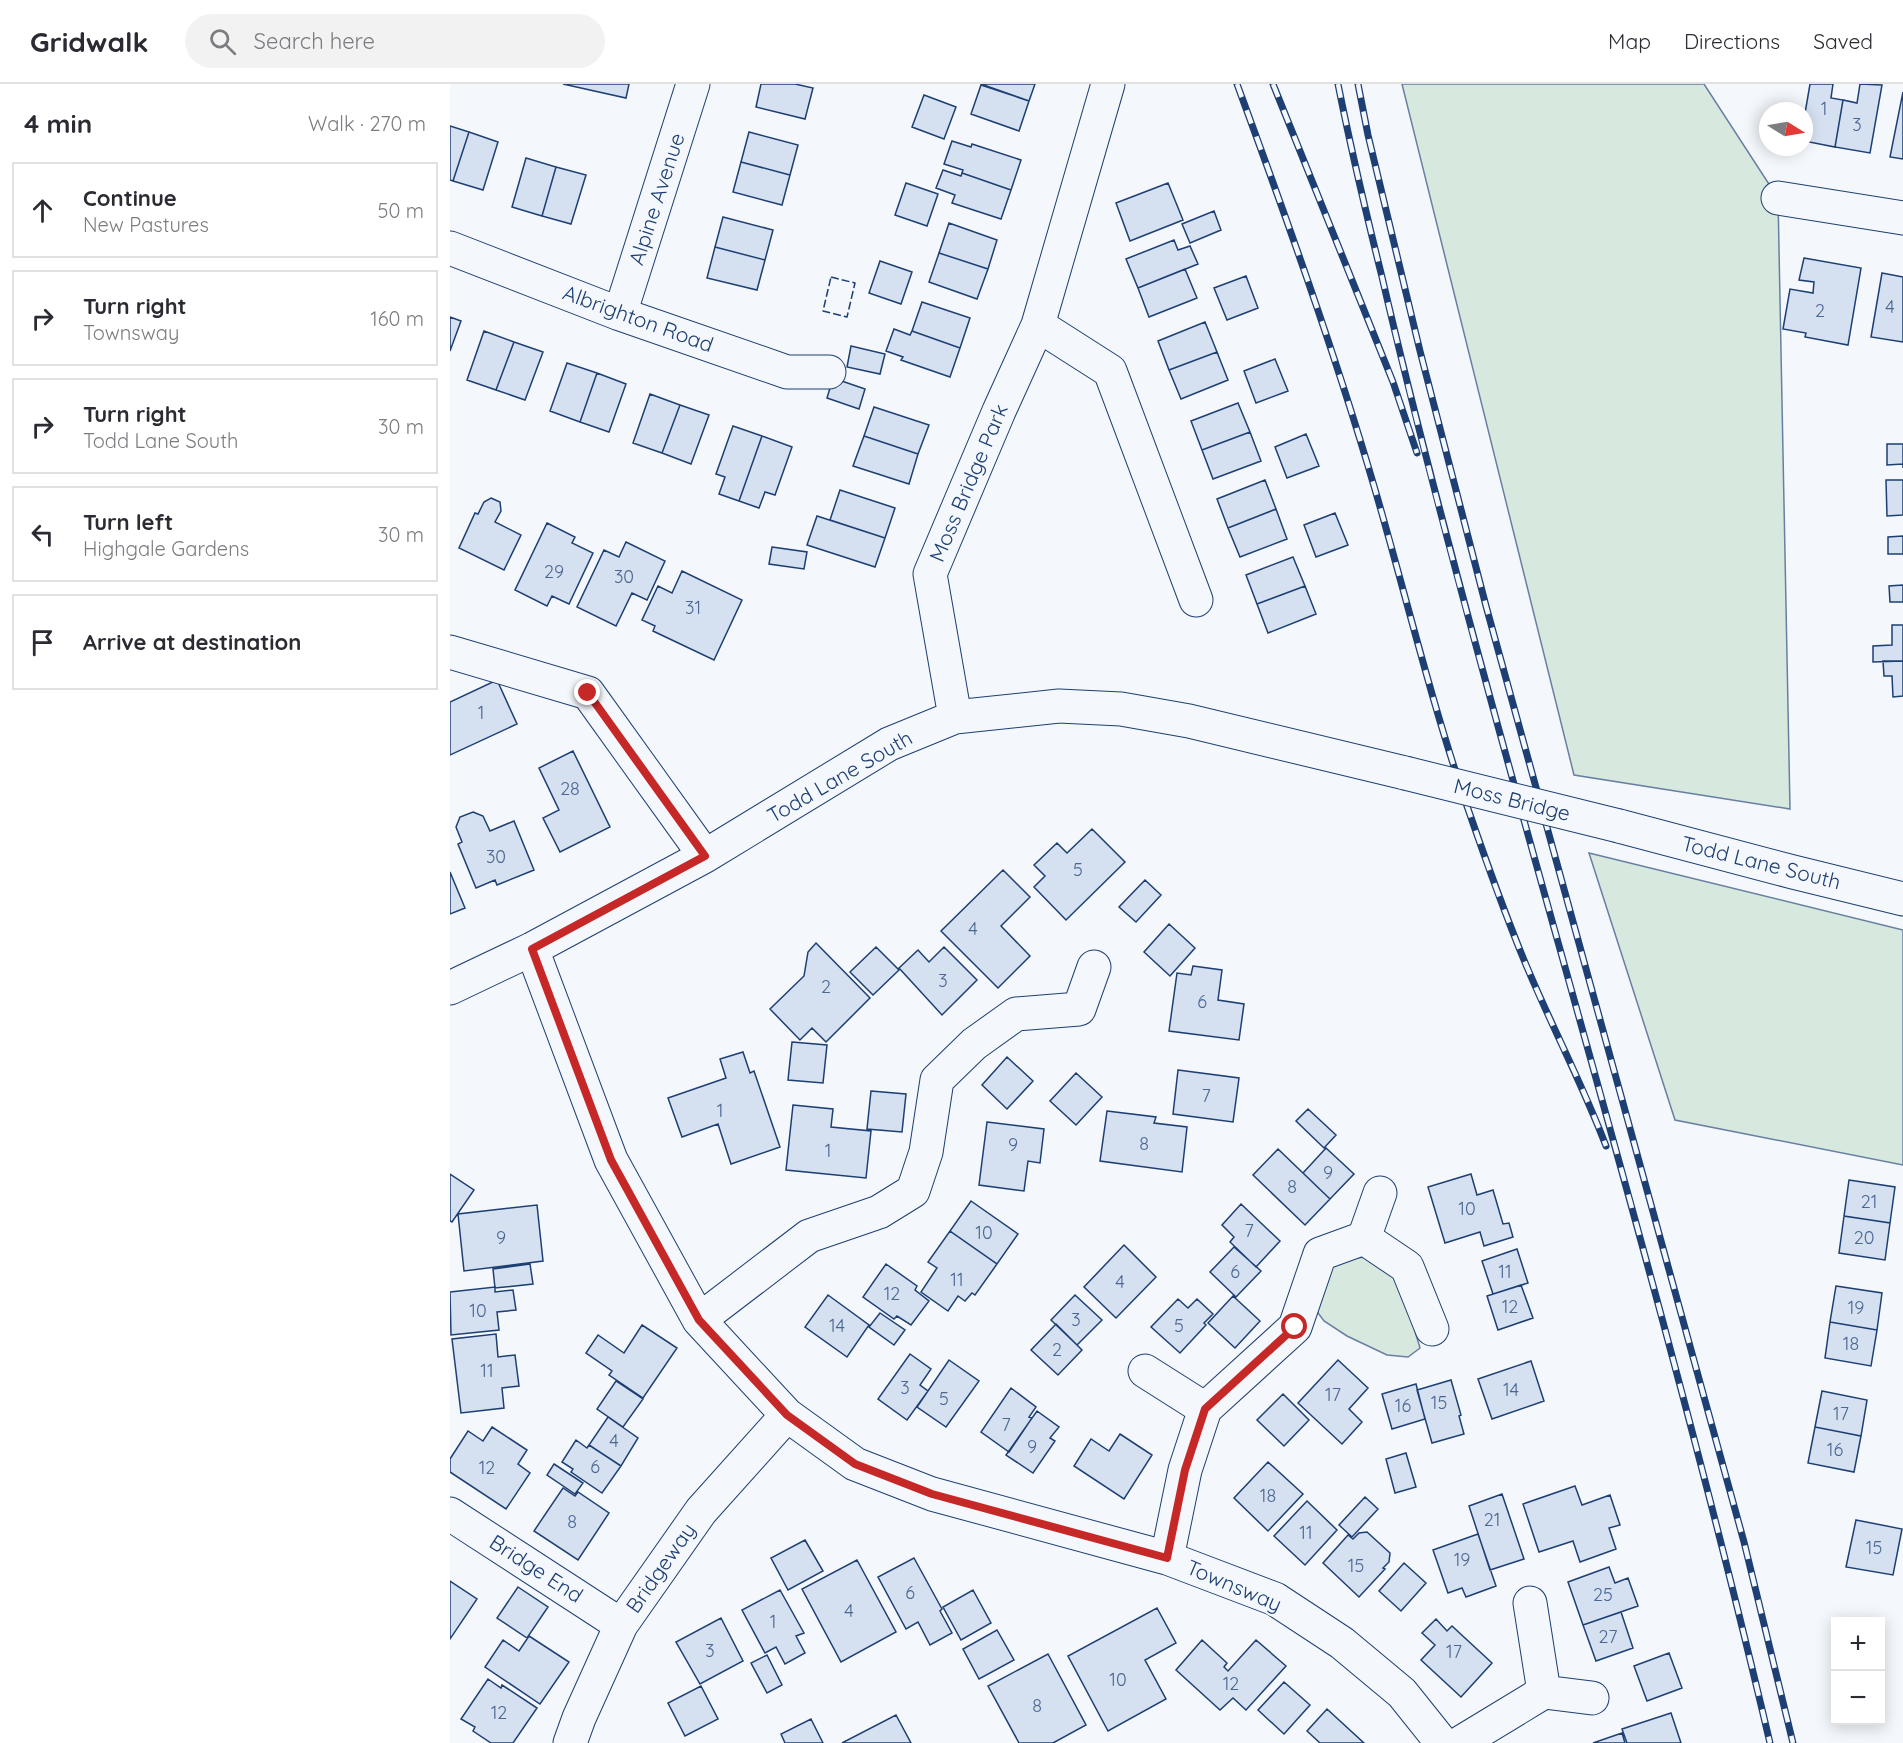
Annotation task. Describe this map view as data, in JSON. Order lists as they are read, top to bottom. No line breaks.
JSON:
{"streets":{"street":["Alpine Avenue","Albrighton Road","Moss Bridge Park","Todd Lane South","Moss Bridge","Bridgeway","Bridge End","Townsway"]},"crossings":[["Alpine Avenue","Albrighton Road"],["Moss Bridge Park","Todd Lane South"],["Todd Lane South","Moss Bridge"],["Todd Lane South","Townsway"],["Bridgeway","Bridge End"],["Bridgeway","Townsway"]],"house_numbers":["1","3","4","2","29","30","31","1","28","30","5","4","3","2","6","7","1","8","9","1","9","8","21","10","7","10","9","20","6","11","11","4","12","12","19","10","3","14","5","18","2","11","3","14","17","5","15","16","17","7","4","9","16","6","12","18","21","8","11","15","19","15","6","25","4","1","27","3","17","10","12","8","12"],"north":"right","page":{"header":"Gridwalk","search":"Search here","nav":["Map","Directions","Saved"],"heading":["4 min","Walk · 270 m"],"list":[["Continue","New Pastures","50 m"],["Turn right","Townsway","160 m"],["Turn right","Todd Lane South","30 m"],["Turn left","Highgale Gardens","30 m"],"Arrive at destination"],"map_buttons":["+","−"]}}
